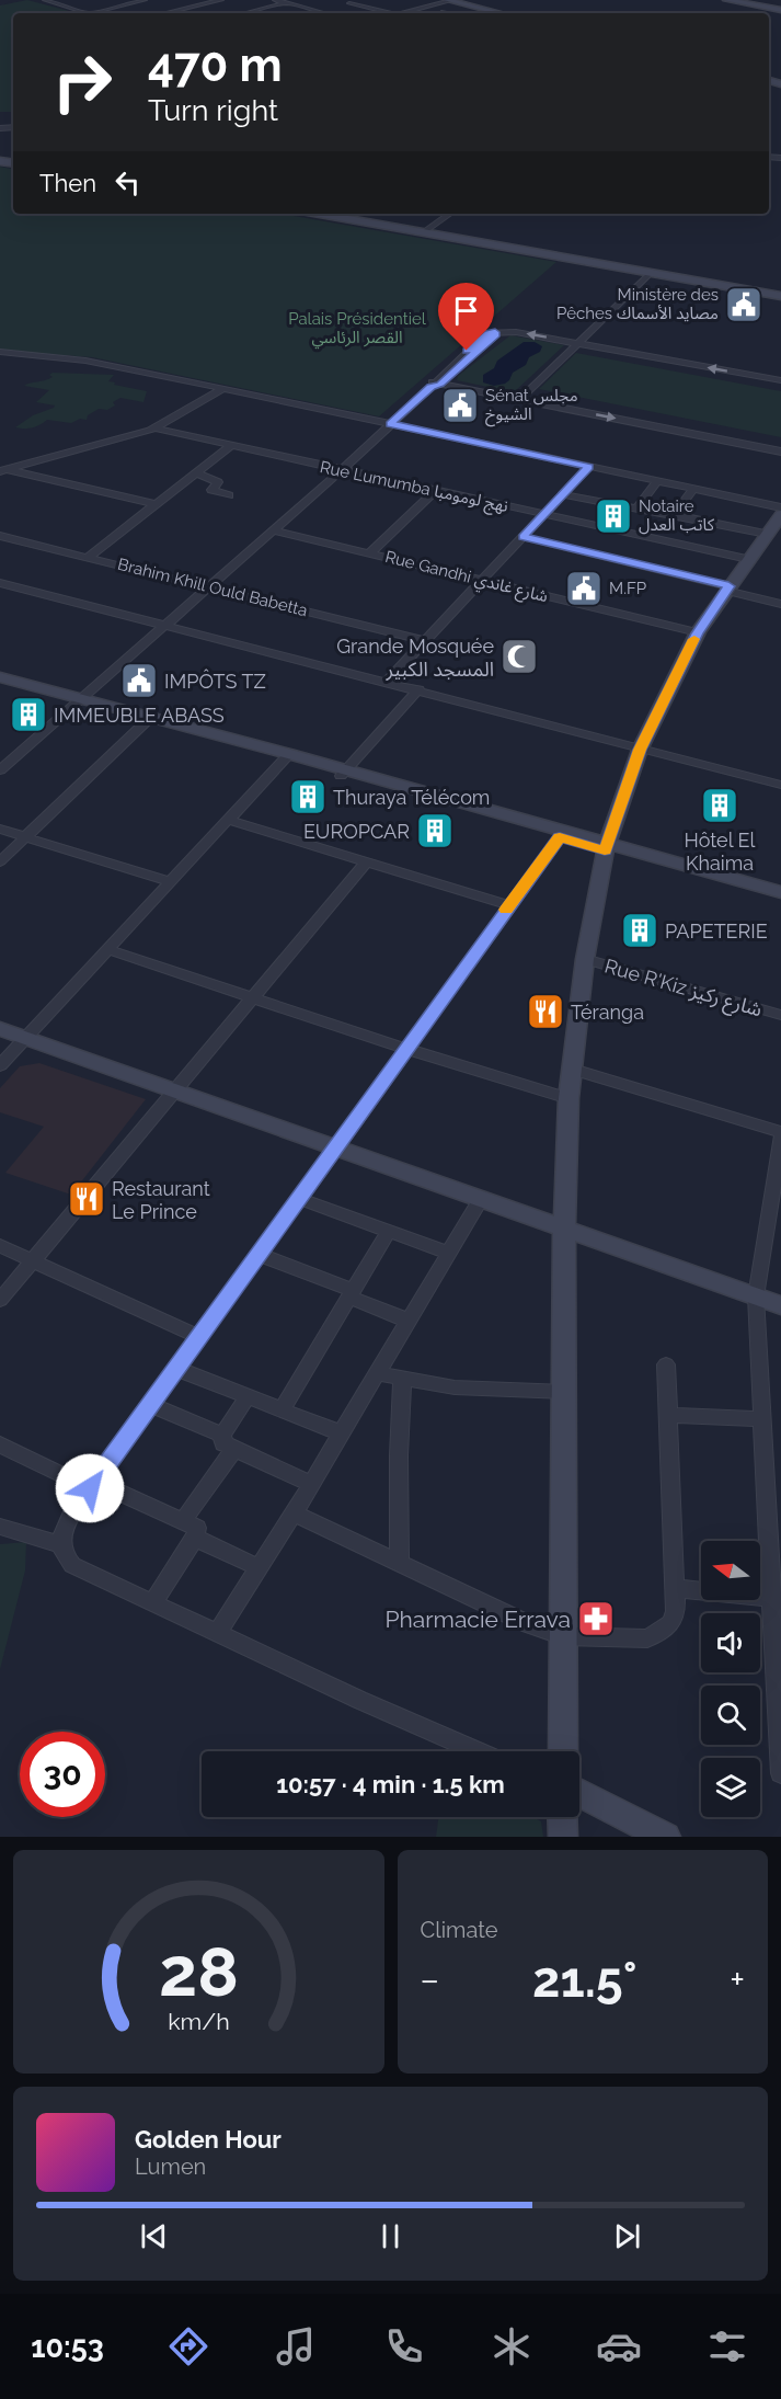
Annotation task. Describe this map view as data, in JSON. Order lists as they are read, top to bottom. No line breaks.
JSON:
{"streets":{"street":["Rue Lumumba نهج لومومبا","Rue Gandhi شارع غاندي","Brahim Khill Ould Babetta","Rue R'Kiz شارع ركيز"]},"parks":["Palais Présidentiel القصر الرئاسي"],"places":{"public building":["Ministère des Pêches مصايد الأسماك","Sénat مجلس الشيوخ","M.FP","IMPÔTS TZ"],"building":["Notaire كاتب العدل","IMMEUBLE ABASS","Thuraya Télécom","Hôtel El Khaima","EUROPCAR","PAPETERIE"],"mosque":["Grande Mosquée المسجد الكبير"],"restaurant":["Téranga","Restaurant Le Prince"],"pharmacy":["Pharmacie Errava"]},"north":"left","page":{"turn":["470 m","Turn right"],"then":"Then","limit":"30","trip":"10:57 · 4 min · 1.5 km","tile":"Climate","heat":["−","21.5°","+"],"song":["Golden Hour","Lumen"],"tabs":"10:53","gauge":["28","km/h"]}}
